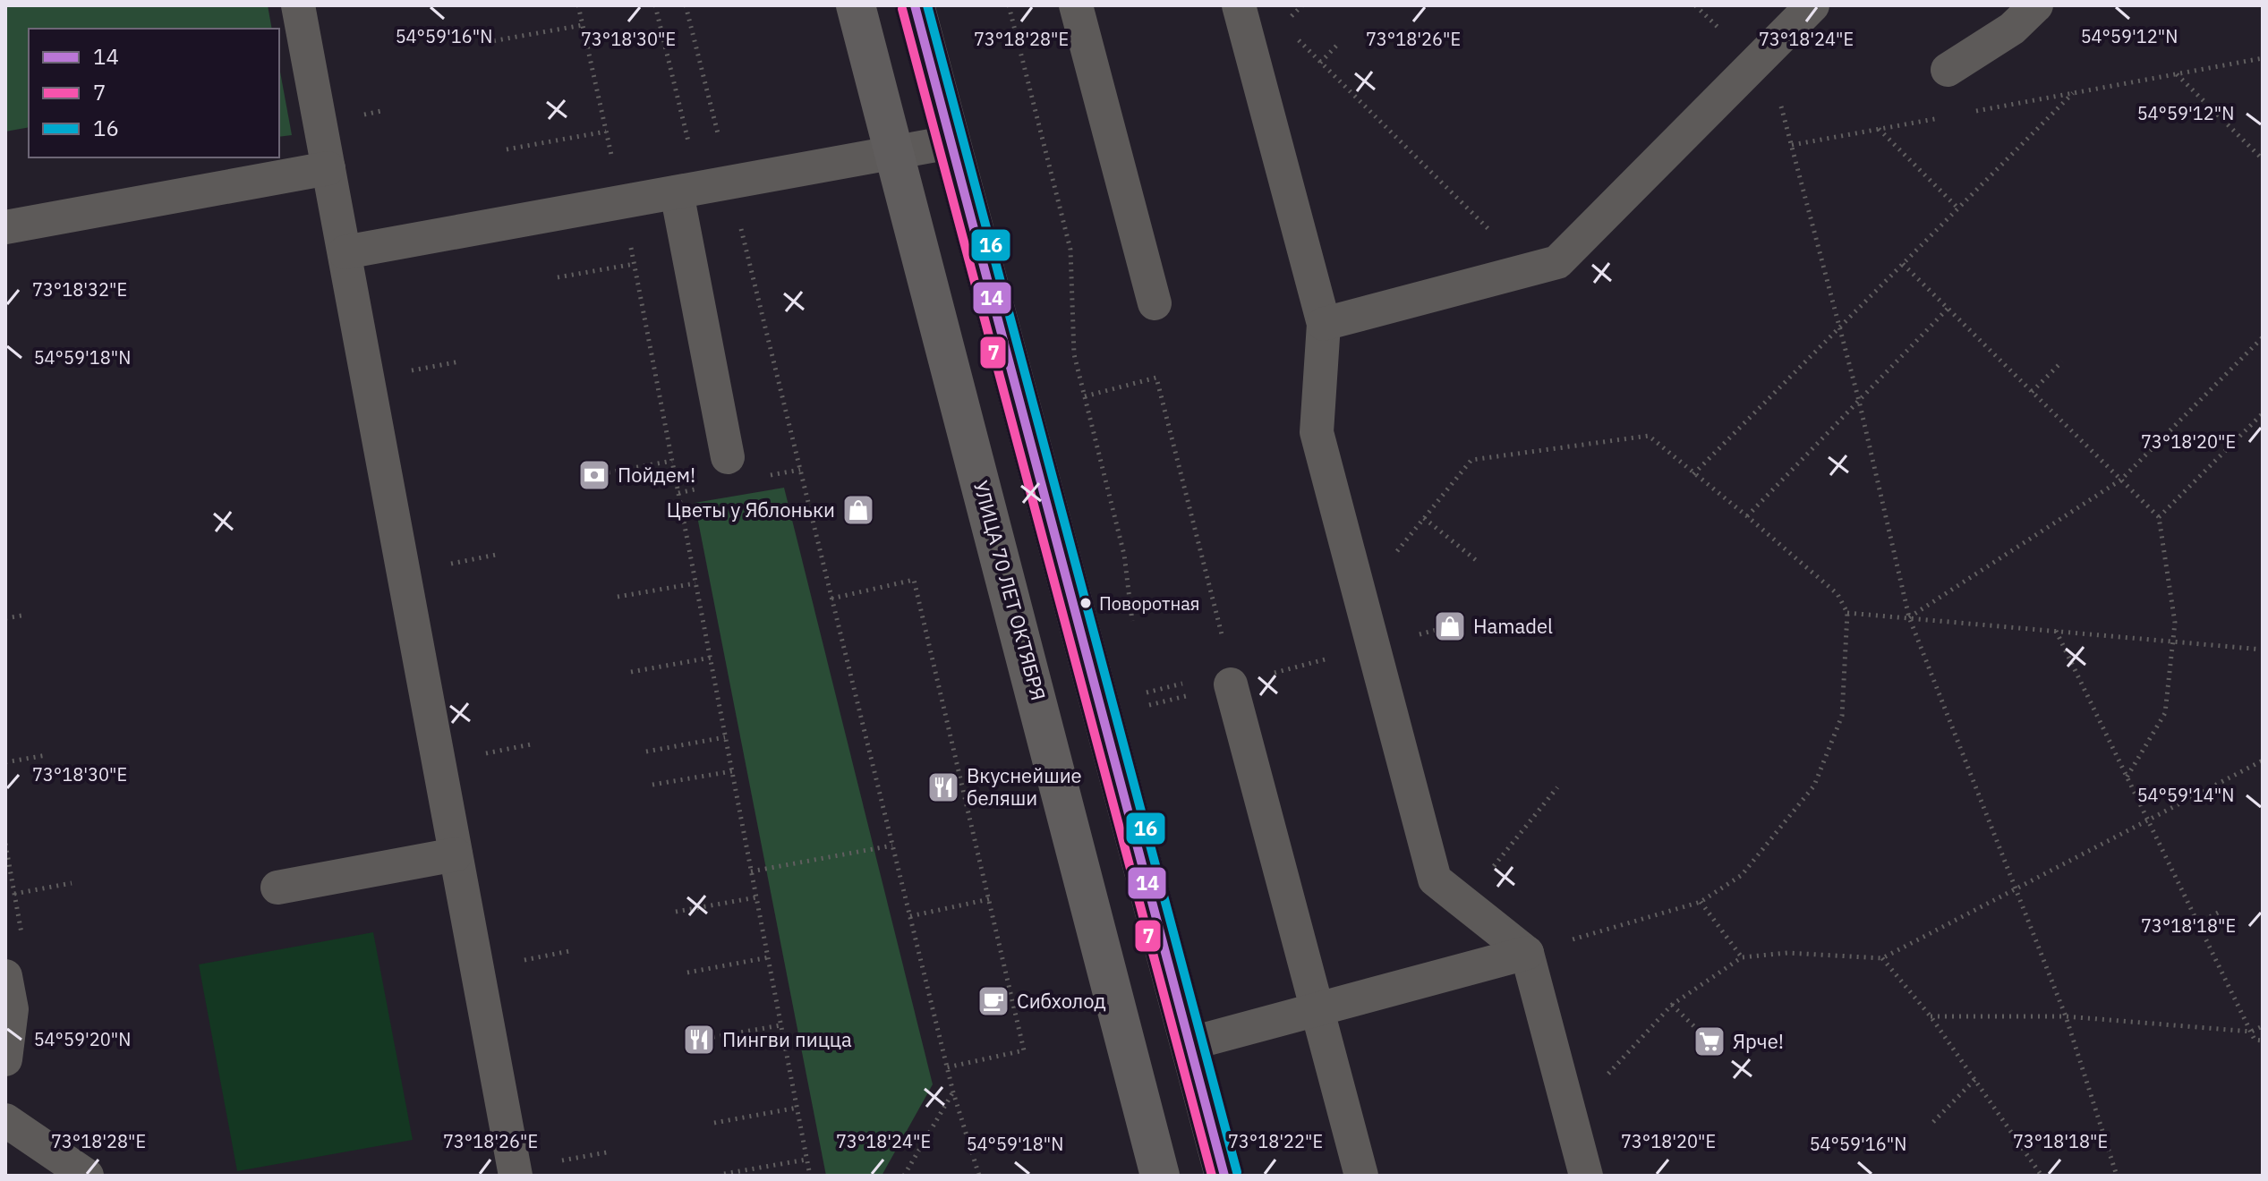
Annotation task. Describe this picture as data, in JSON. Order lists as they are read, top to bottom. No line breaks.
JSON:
{"streets":{"main road":["УЛИЦА 70 ЛЕТ ОКТЯБРЯ"]},"places":{"bank":["Пойдем!"],"shop":["Цветы у Яблоньки","Hamadel"],"other":["Поворотная"],"restaurant":["Вкуснейшие беляши","Пингви пицца"],"cafe":["Сибхолод"],"supermarket":["Ярче!"]},"lines":["transit line 14","transit line 16","transit line 7"],"legend":["14","7","16"],"coordinates":["54°59'16\"N","54°59'12\"N","73°18'30\"E","73°18'28\"E","73°18'26\"E","73°18'24\"E","73°18'32\"E","54°59'18\"N","73°18'20\"E","54°59'14\"N","73°18'18\"E","54°59'20\"N","73°18'22\"E"]}
